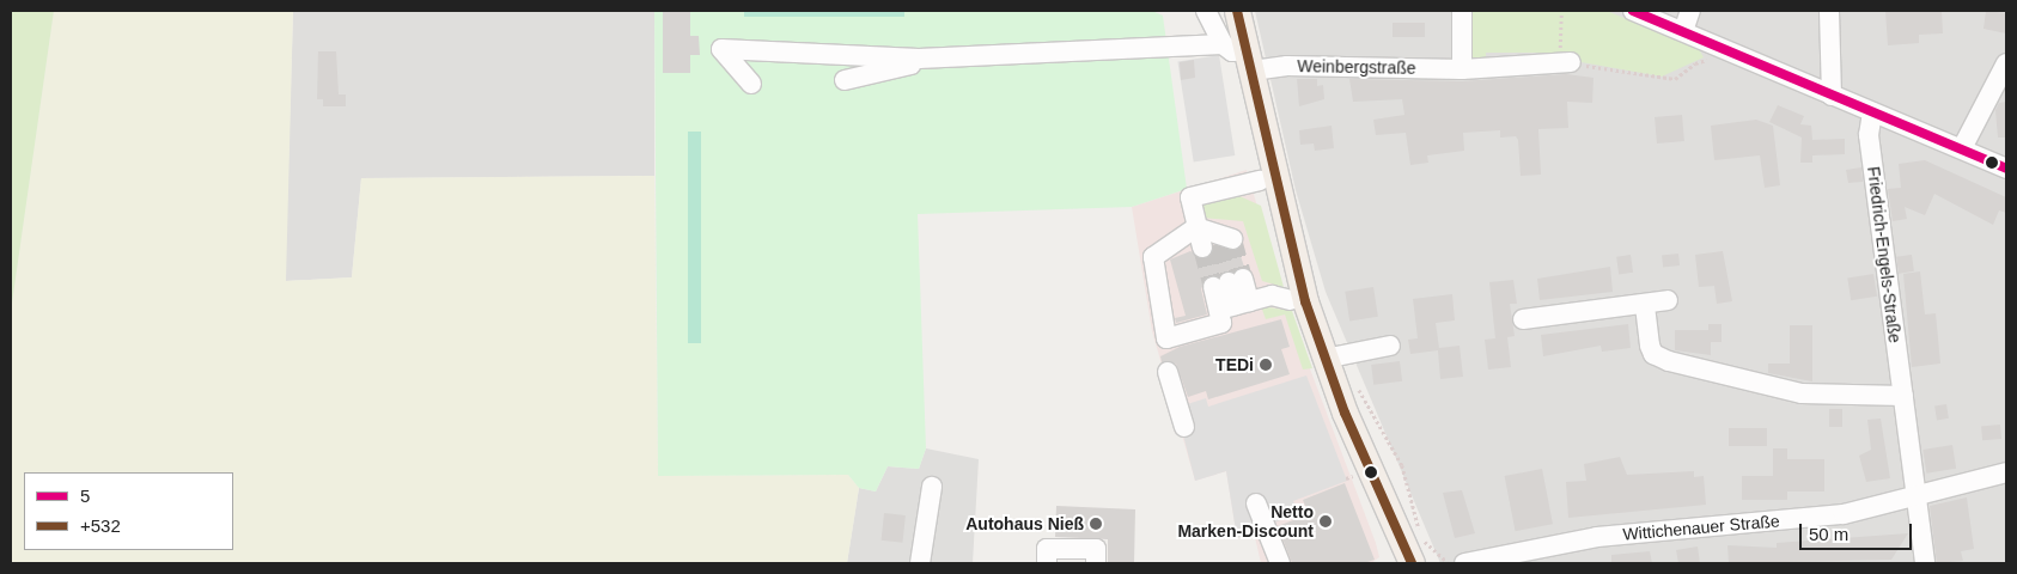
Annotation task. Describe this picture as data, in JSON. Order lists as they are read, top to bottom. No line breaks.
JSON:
{"streets":{"street":["Weinbergstraße","Friedrich-Engels-Straße","Wittichenauer Straße"]},"crossings":[["Friedrich-Engels-Straße","Wittichenauer Straße"]],"places":["TEDi","Netto Marken-Discount","Autohaus Nieß"],"lines":["transit line 5","transit line +532"],"legend":["5","+532"],"scale_bar":"50 m"}
